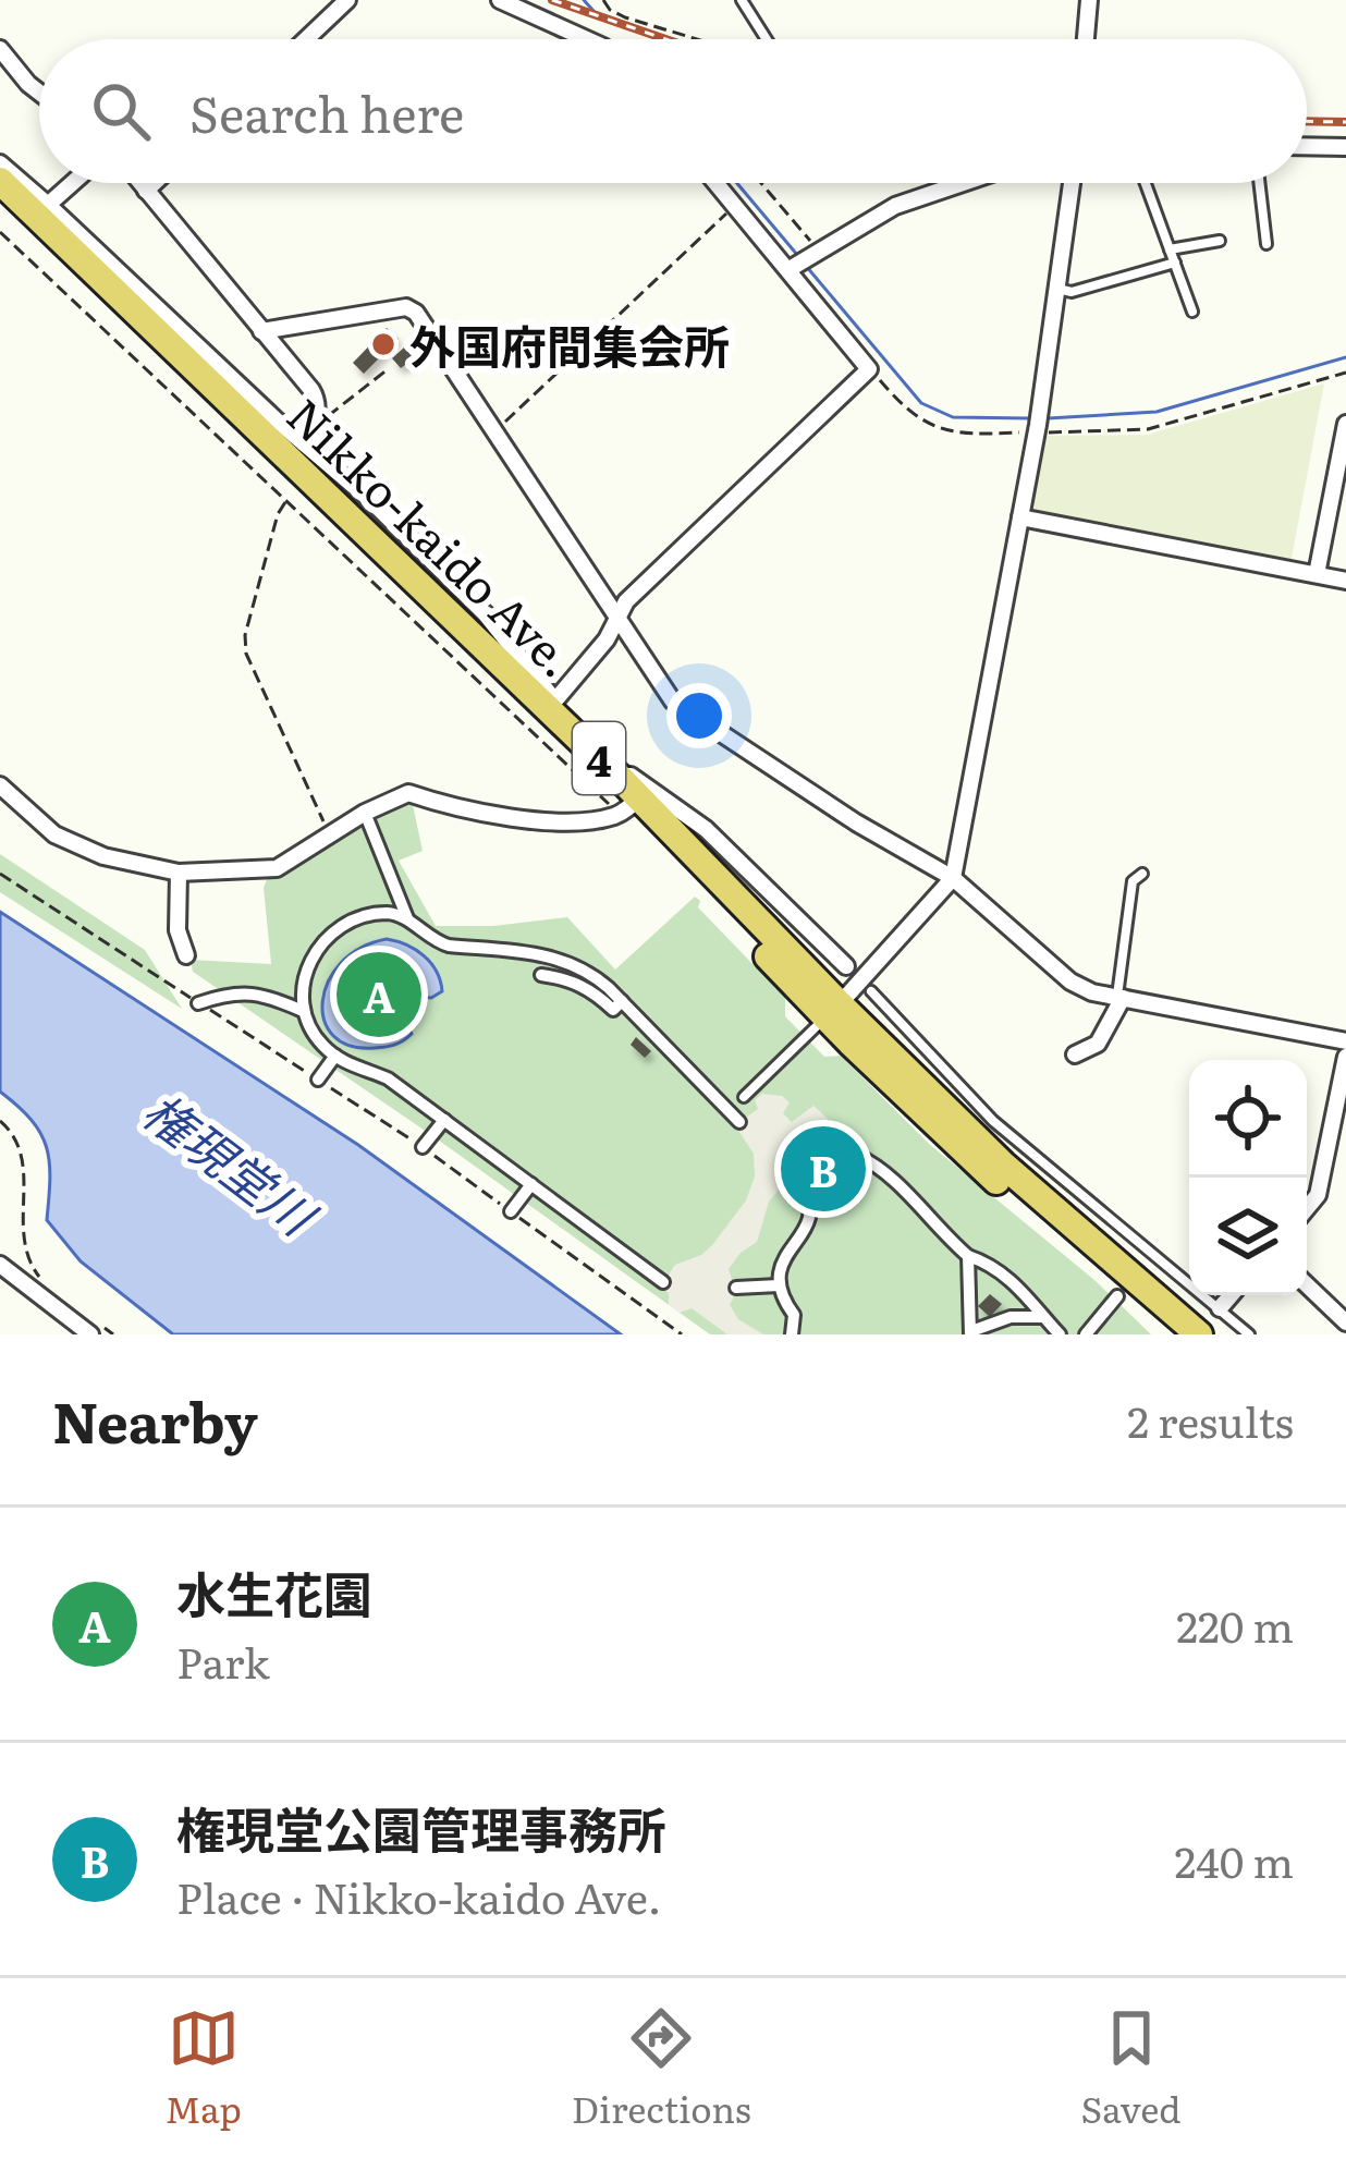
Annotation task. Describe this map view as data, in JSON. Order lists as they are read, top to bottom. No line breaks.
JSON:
{"streets":{"highway":["Nikko-kaido Ave.","4"]},"water":["権現堂川"],"places":["外国府間集会所"],"page":{"search":"Search here","pins":["A","B"],"heading":["Nearby","2 results"],"list":[{"mark":"A","name":"水生花園","note":"Park","value":"220 m"},{"mark":"B","name":"権現堂公園管理事務所","note":"Place · Nikko-kaido Ave.","value":"240 m"}],"nav":["Map","Directions","Saved"]}}
